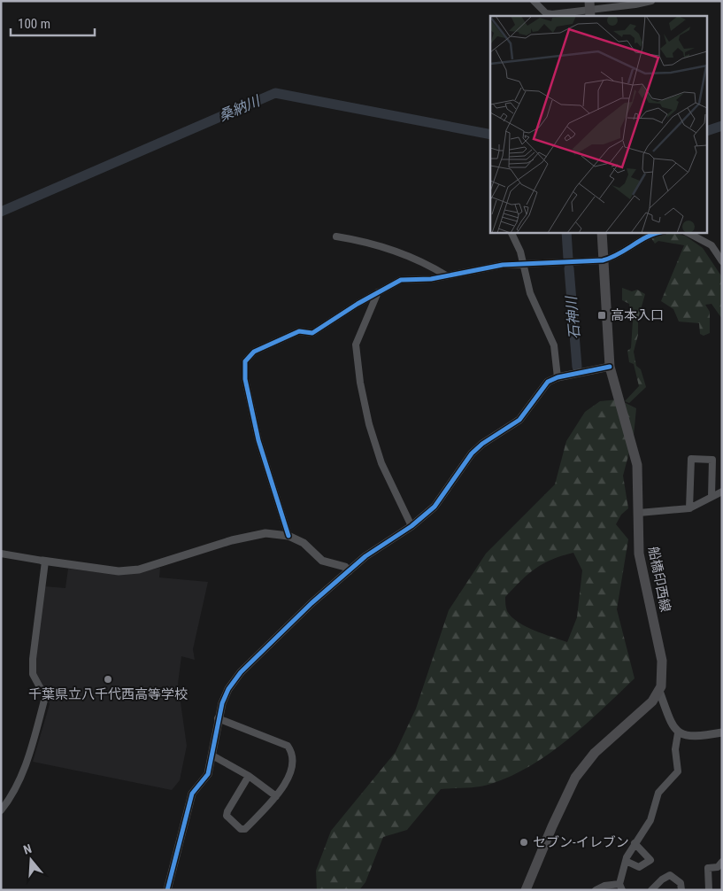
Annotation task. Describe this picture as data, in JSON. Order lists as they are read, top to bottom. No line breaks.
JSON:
{"streets":{"main road":["船橋印西線"]},"water":["桑納川","石神川"],"places":{"transit":["高本入口"],"other":["千葉県立八千代西高等学校","セブン-イレブン"]},"scale_bar":"100 m","north":"top"}
